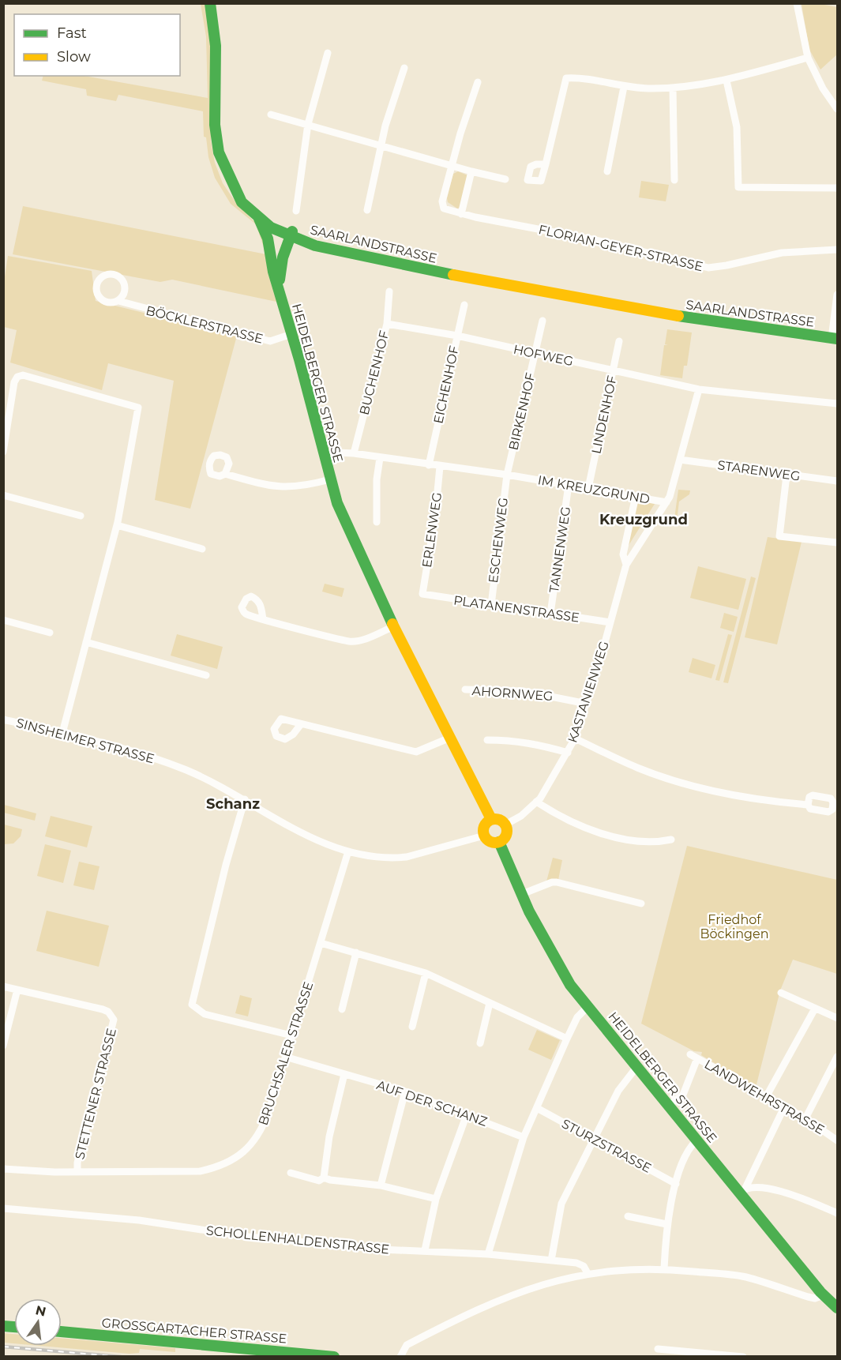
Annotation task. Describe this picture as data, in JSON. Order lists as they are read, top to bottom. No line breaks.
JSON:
{"streets":{"main road":["SAARLANDSTRASSE","HEIDELBERGER STRASSE","GROSSGARTACHER STRASSE"],"street":["FLORIAN-GEYER-STRASSE","BÖCKLERSTRASSE","HOFWEG","BUCHENHOF","EICHENHOF","BIRKENHOF","LINDENHOF","STARENWEG","IM KREUZGRUND","ERLENWEG","ESCHENWEG","TANNENWEG","PLATANENSTRASSE","KASTANIENWEG","AHORNWEG","SINSHEIMER STRASSE","BRUCHSALER STRASSE","STETTENER STRASSE","LANDWEHRSTRASSE","AUF DER SCHANZ","STURZSTRASSE","SCHOLLENHALDENSTRASSE"]},"crossings":[["SAARLANDSTRASSE","HEIDELBERGER STRASSE"],["BÖCKLERSTRASSE","HEIDELBERGER STRASSE"],["HOFWEG","BUCHENHOF"],["HOFWEG","EICHENHOF"],["HOFWEG","BIRKENHOF"],["HOFWEG","LINDENHOF"],["HOFWEG","IM KREUZGRUND"],["BUCHENHOF","IM KREUZGRUND"],["HEIDELBERGER STRASSE","IM KREUZGRUND"],["HEIDELBERGER STRASSE","KASTANIENWEG"],["HEIDELBERGER STRASSE","SINSHEIMER STRASSE"],["HEIDELBERGER STRASSE","LANDWEHRSTRASSE"],["EICHENHOF","IM KREUZGRUND"],["BIRKENHOF","IM KREUZGRUND"],["BIRKENHOF","ESCHENWEG"],["LINDENHOF","IM KREUZGRUND"],["STARENWEG","IM KREUZGRUND"],["IM KREUZGRUND","ERLENWEG"],["IM KREUZGRUND","ESCHENWEG"],["IM KREUZGRUND","TANNENWEG"],["IM KREUZGRUND","KASTANIENWEG"],["ERLENWEG","PLATANENSTRASSE"],["ESCHENWEG","PLATANENSTRASSE"],["TANNENWEG","PLATANENSTRASSE"],["PLATANENSTRASSE","KASTANIENWEG"],["KASTANIENWEG","AHORNWEG"],["KASTANIENWEG","SINSHEIMER STRASSE"],["SINSHEIMER STRASSE","BRUCHSALER STRASSE"],["BRUCHSALER STRASSE","STETTENER STRASSE"],["BRUCHSALER STRASSE","AUF DER SCHANZ"]],"districts":["Kreuzgrund","Schanz"],"parks":["Friedhof Böckingen"],"legend":["Fast","Slow"],"north":"top"}
